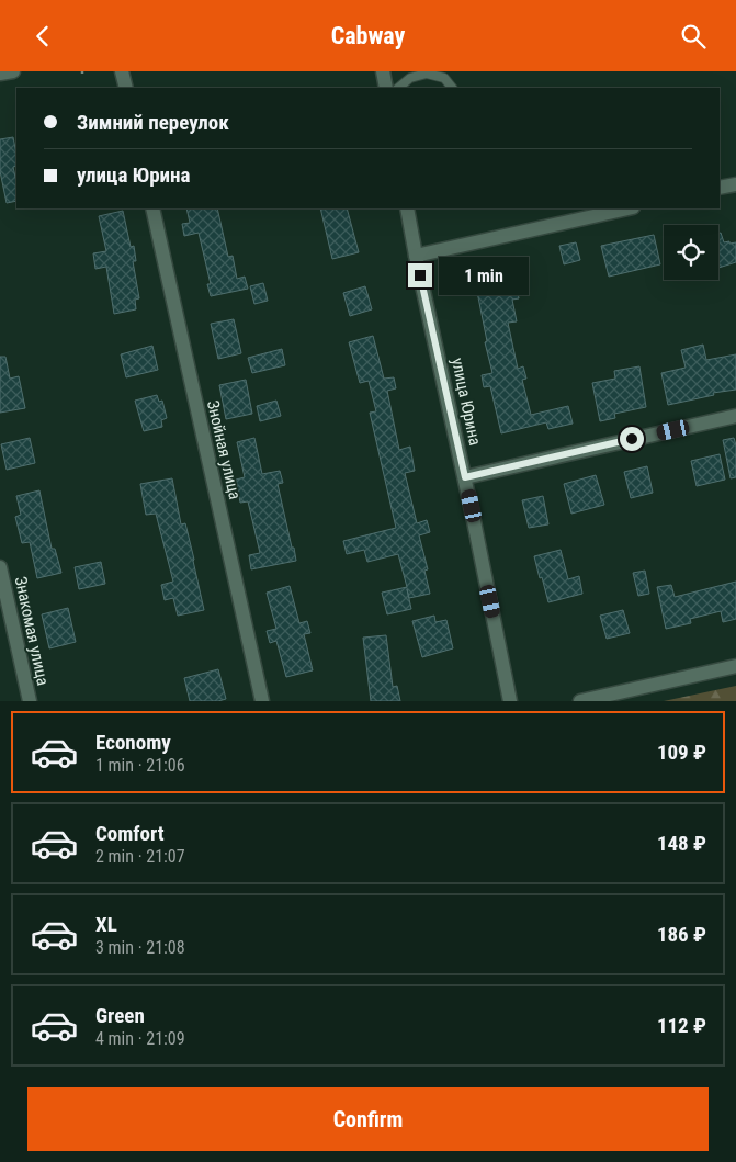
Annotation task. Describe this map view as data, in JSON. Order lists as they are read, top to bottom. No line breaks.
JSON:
{"streets":{"street":["улица Юрина","Знойная улица","Знакомая улица"]},"page":{"header":"Cabway","banner":["Зимний переулок","улица Юрина"],"bubble":"1 min","list":[{"name":"Economy","note":"1 min · 21:06","value":"109 ₽"},{"name":"Comfort","note":"2 min · 21:07","value":"148 ₽"},{"name":"XL","note":"3 min · 21:08","value":"186 ₽"},{"name":"Green","note":"4 min · 21:09","value":"112 ₽"}],"buttons":"Confirm"}}
